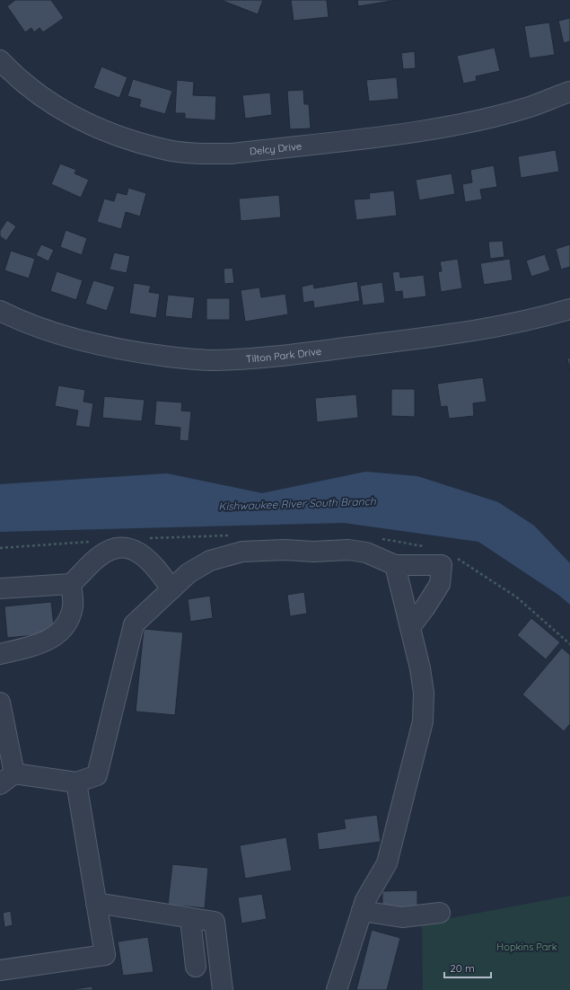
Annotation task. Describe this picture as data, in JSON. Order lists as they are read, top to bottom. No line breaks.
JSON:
{"streets":{"street":["Delcy Drive","Tilton Park Drive"]},"water":["Kishwaukee River South Branch"],"parks":["Hopkins Park"],"scale_bar":"20 m"}
